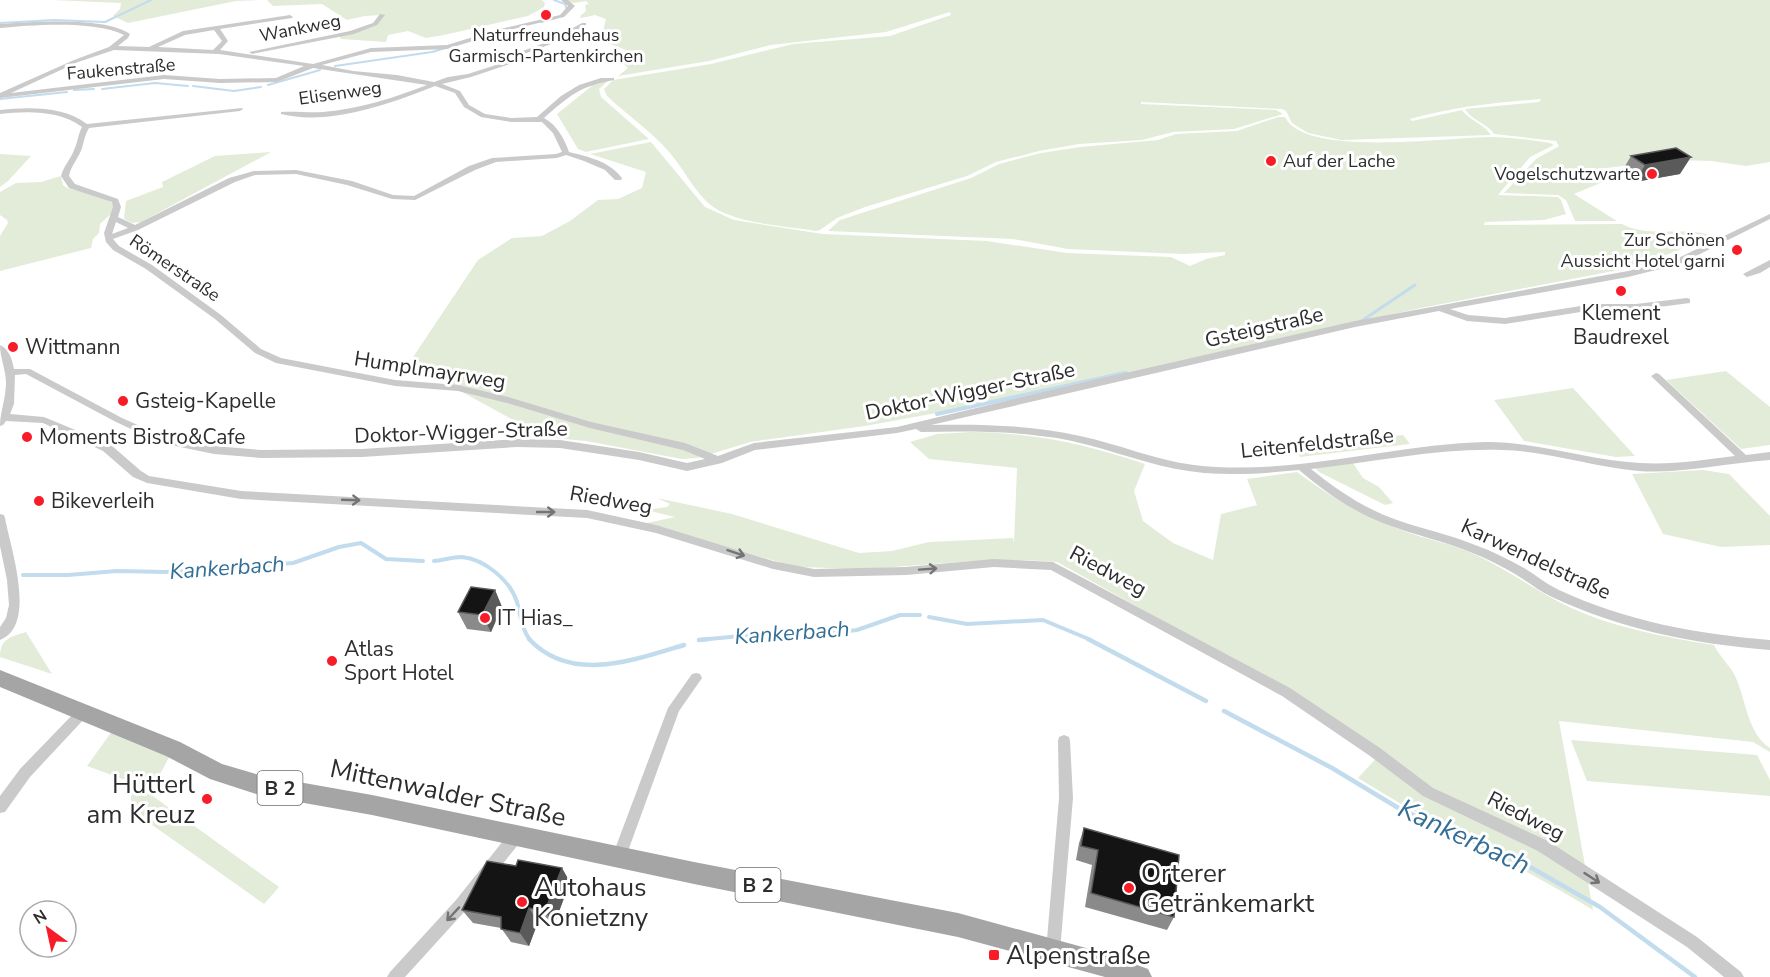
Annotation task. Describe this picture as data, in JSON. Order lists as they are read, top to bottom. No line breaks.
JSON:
{"streets":{"main road":["B 2","Mittenwalder Straße"],"street":["Wankweg","Faukenstraße","Elisenweg","Römerstraße","Gsteigstraße","Humplmayrweg","Doktor-Wigger-Straße","Leitenfeldstraße","Riedweg","Karwendelstraße"]},"crossings":[["Römerstraße","Humplmayrweg"],["Gsteigstraße","Doktor-Wigger-Straße"],["Humplmayrweg","Doktor-Wigger-Straße"],["Doktor-Wigger-Straße","Leitenfeldstraße"],["Leitenfeldstraße","Karwendelstraße"]],"one_way":["Riedweg"],"water":["Kankerbach"],"places":{"other":["Naturfreundehaus Garmisch-Partenkirchen","Auf der Lache","Vogelschutzwarte","Zur Schönen Aussicht Hotel garni","Klement Baudrexel","Wittmann","Gsteig-Kapelle","Moments Bistro&Cafe","Bikeverleih","IT Hias_","Atlas Sport Hotel","Hütterl am Kreuz","Orterer Getränkemarkt","Autohaus Konietzny"],"transit":["Alpenstraße"]},"north":"top left"}
